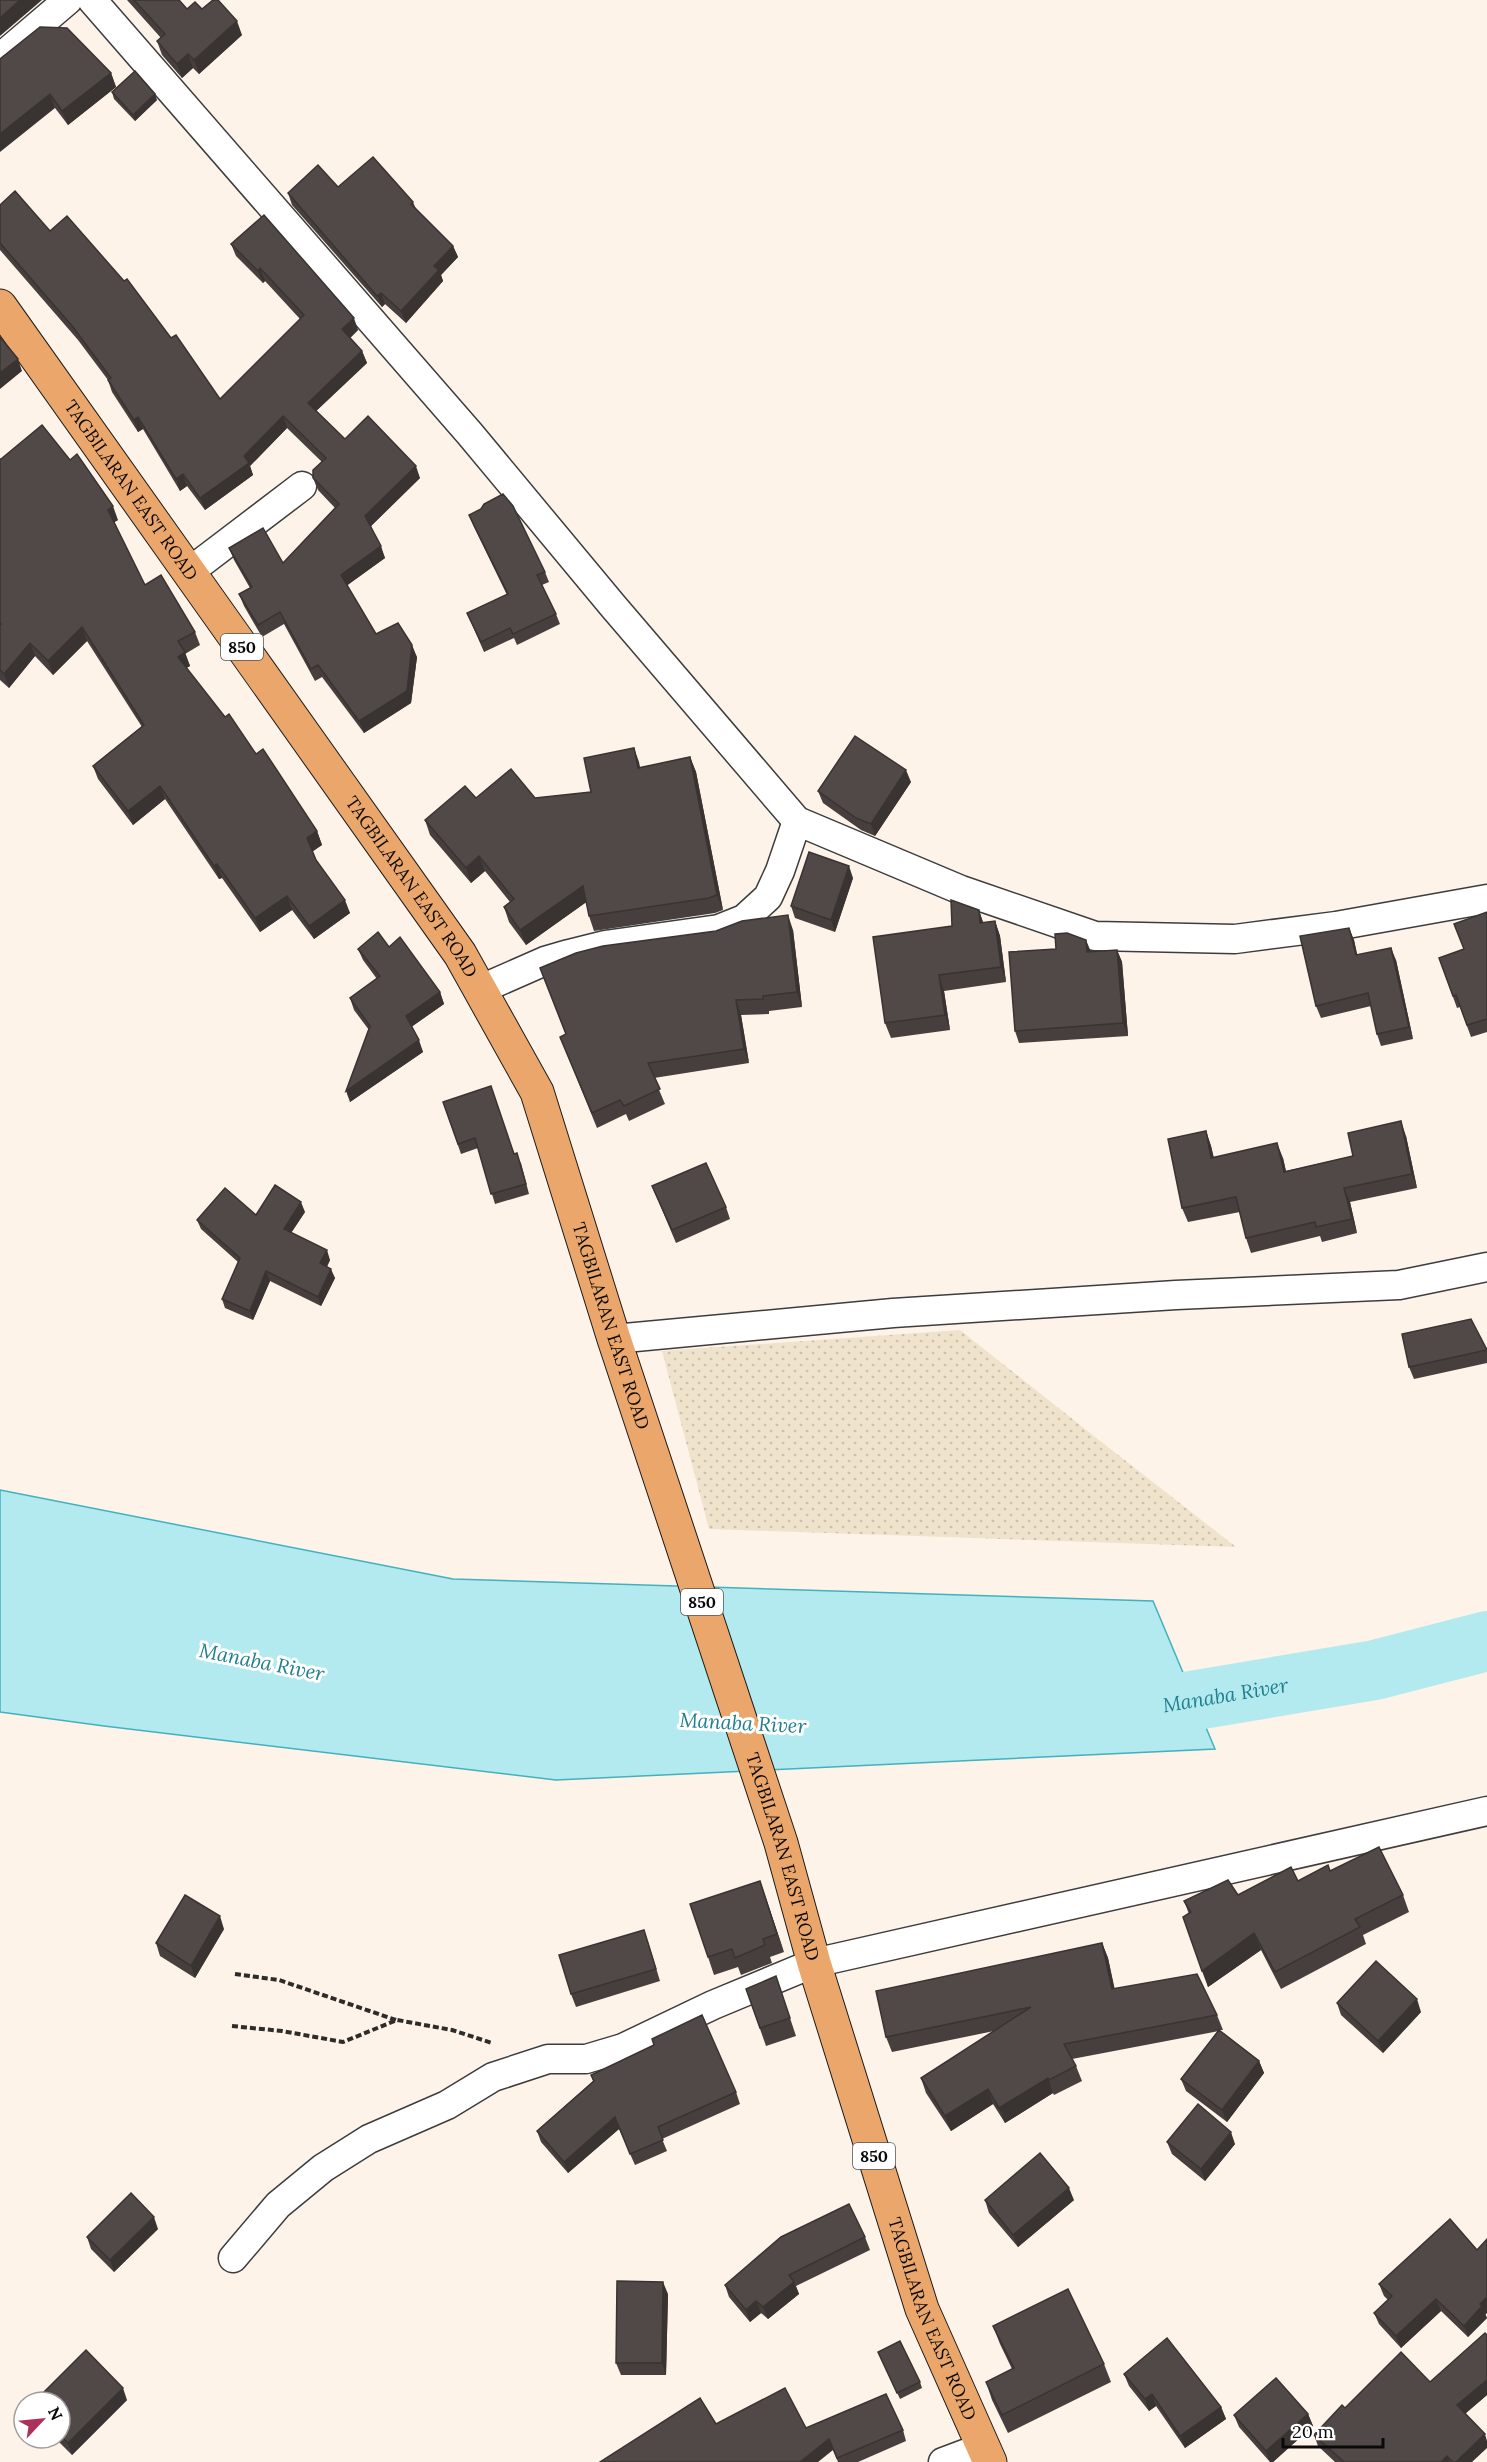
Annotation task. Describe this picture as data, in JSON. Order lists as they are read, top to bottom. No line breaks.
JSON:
{"streets":{"main road":["TAGBILARAN EAST ROAD","850"]},"water":["Manaba River"],"scale_bar":"20 m","north":"top right"}
